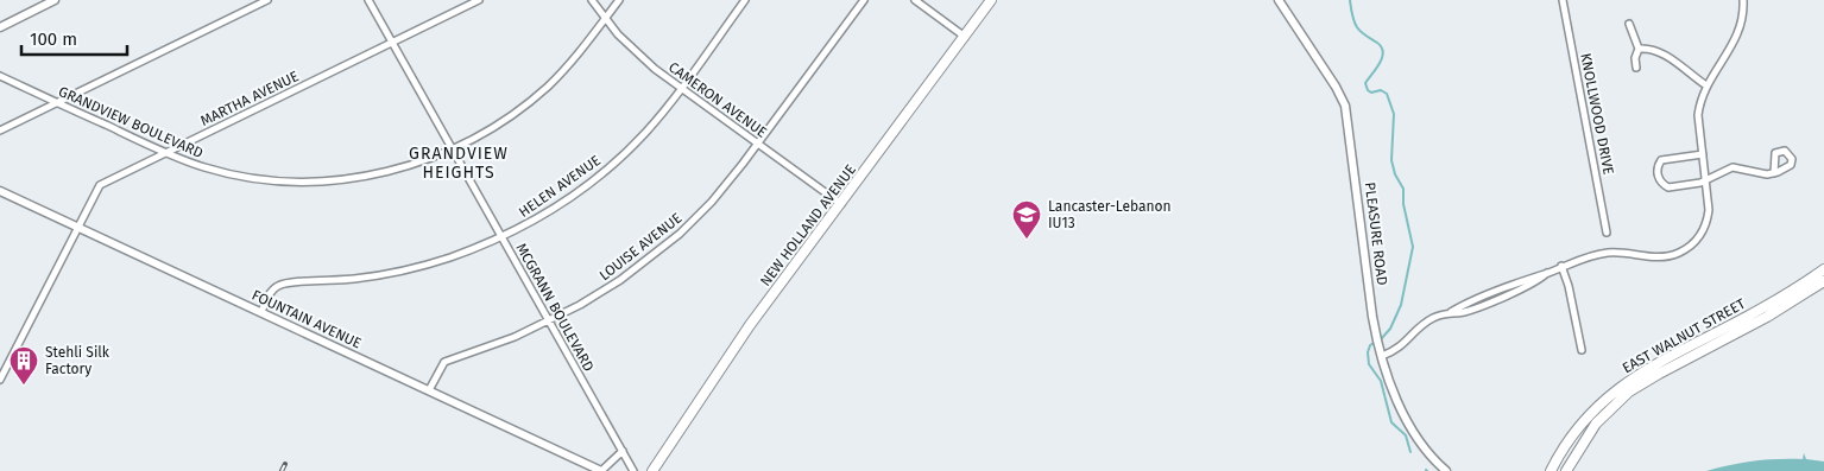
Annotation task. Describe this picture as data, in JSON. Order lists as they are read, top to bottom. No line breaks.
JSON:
{"streets":{"main road":["NEW HOLLAND AVENUE","EAST WALNUT STREET"],"street":["MARTHA AVENUE","CAMERON AVENUE","KNOLLWOOD DRIVE","GRANDVIEW BOULEVARD","HELEN AVENUE","PLEASURE ROAD","LOUISE AVENUE","MCGRANN BOULEVARD","FOUNTAIN AVENUE"]},"crossings":[["MARTHA AVENUE","GRANDVIEW BOULEVARD"],["MARTHA AVENUE","MCGRANN BOULEVARD"],["MARTHA AVENUE","FOUNTAIN AVENUE"],["CAMERON AVENUE","GRANDVIEW BOULEVARD"],["CAMERON AVENUE","HELEN AVENUE"],["CAMERON AVENUE","NEW HOLLAND AVENUE"],["CAMERON AVENUE","LOUISE AVENUE"],["GRANDVIEW BOULEVARD","MCGRANN BOULEVARD"],["HELEN AVENUE","MCGRANN BOULEVARD"],["HELEN AVENUE","FOUNTAIN AVENUE"],["LOUISE AVENUE","MCGRANN BOULEVARD"],["LOUISE AVENUE","FOUNTAIN AVENUE"]],"districts":["GRANDVIEW HEIGHTS"],"places":{"school or university":["Lancaster-Lebanon IU13"],"building":["Stehli Silk Factory"]},"scale_bar":"100 m"}
